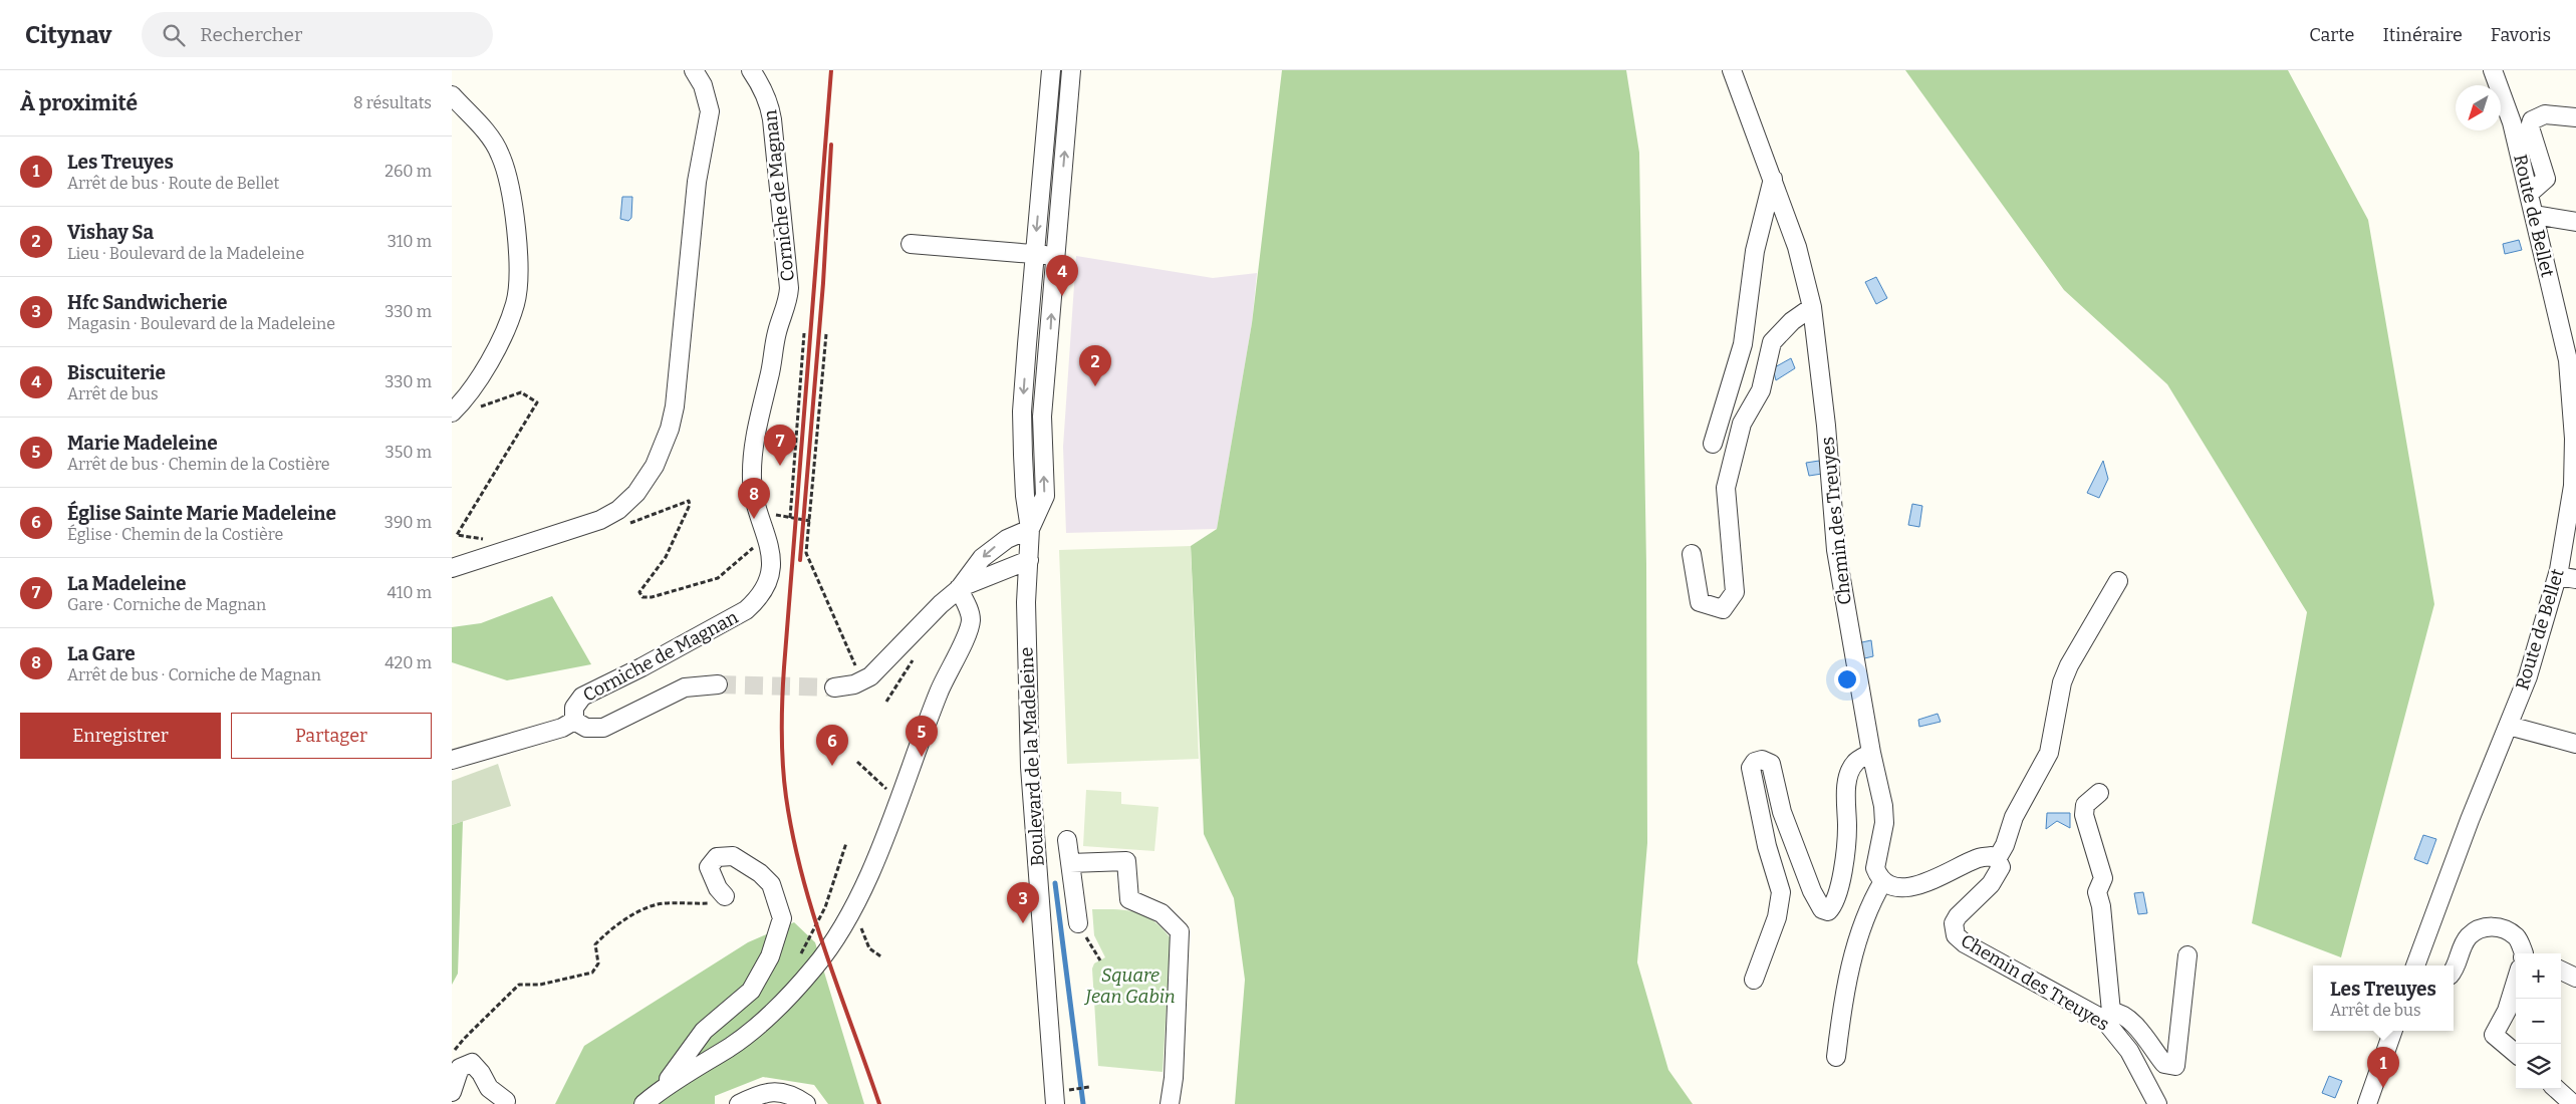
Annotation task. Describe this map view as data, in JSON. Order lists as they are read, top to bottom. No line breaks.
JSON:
{"streets":{"street":["Corniche de Magnan","Route de Bellet","Chemin des Treuyes","Boulevard de la Madeleine"]},"parks":["Square Jean Gabin"],"north":"bottom left","page":{"header":"Citynav","search":"Rechercher","nav":["Carte","Itinéraire","Favoris"],"heading":["À proximité","8 résultats"],"list":[{"mark":"1","name":"Les Treuyes","note":"Arrêt de bus · Route de Bellet","value":"260 m"},{"mark":"2","name":"Vishay Sa","note":"Lieu · Boulevard de la Madeleine","value":"310 m"},{"mark":"3","name":"Hfc Sandwicherie","note":"Magasin · Boulevard de la Madeleine","value":"330 m"},{"mark":"4","name":"Biscuiterie","note":"Arrêt de bus","value":"330 m"},{"mark":"5","name":"Marie Madeleine","note":"Arrêt de bus · Chemin de la Costière","value":"350 m"},{"mark":"6","name":"Église Sainte Marie Madeleine","note":"Église · Chemin de la Costière","value":"390 m"},{"mark":"7","name":"La Madeleine","note":"Gare · Corniche de Magnan","value":"410 m"},{"mark":"8","name":"La Gare","note":"Arrêt de bus · Corniche de Magnan","value":"420 m"}],"pins":["4","2","7","8","5","6","3","1"],"buttons":["Enregistrer","Partager"],"map_buttons":["+","−"],"popup":["Les Treuyes","Arrêt de bus"]}}
